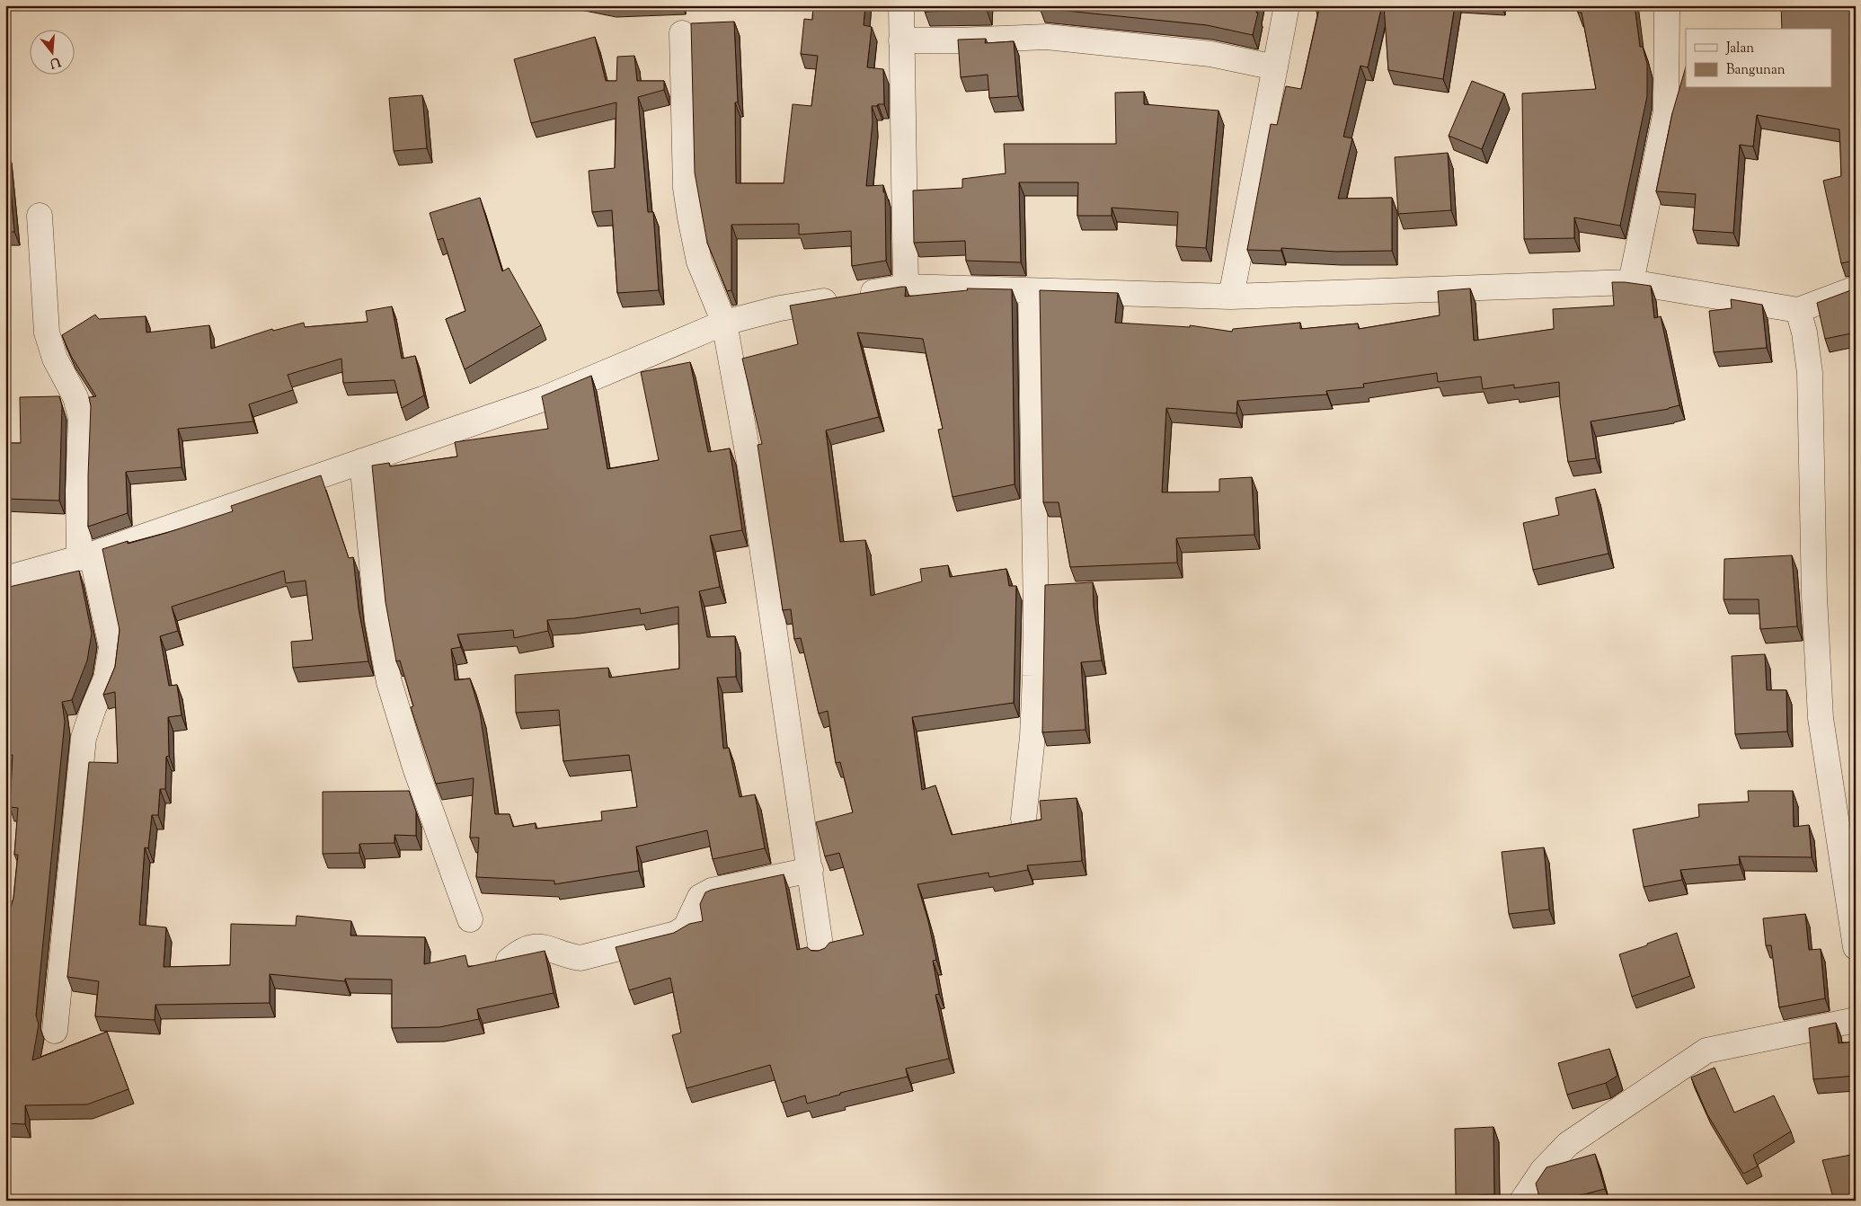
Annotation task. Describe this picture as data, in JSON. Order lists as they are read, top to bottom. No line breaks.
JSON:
{"legend":["Jalan","Bangunan"],"north":"bottom"}
